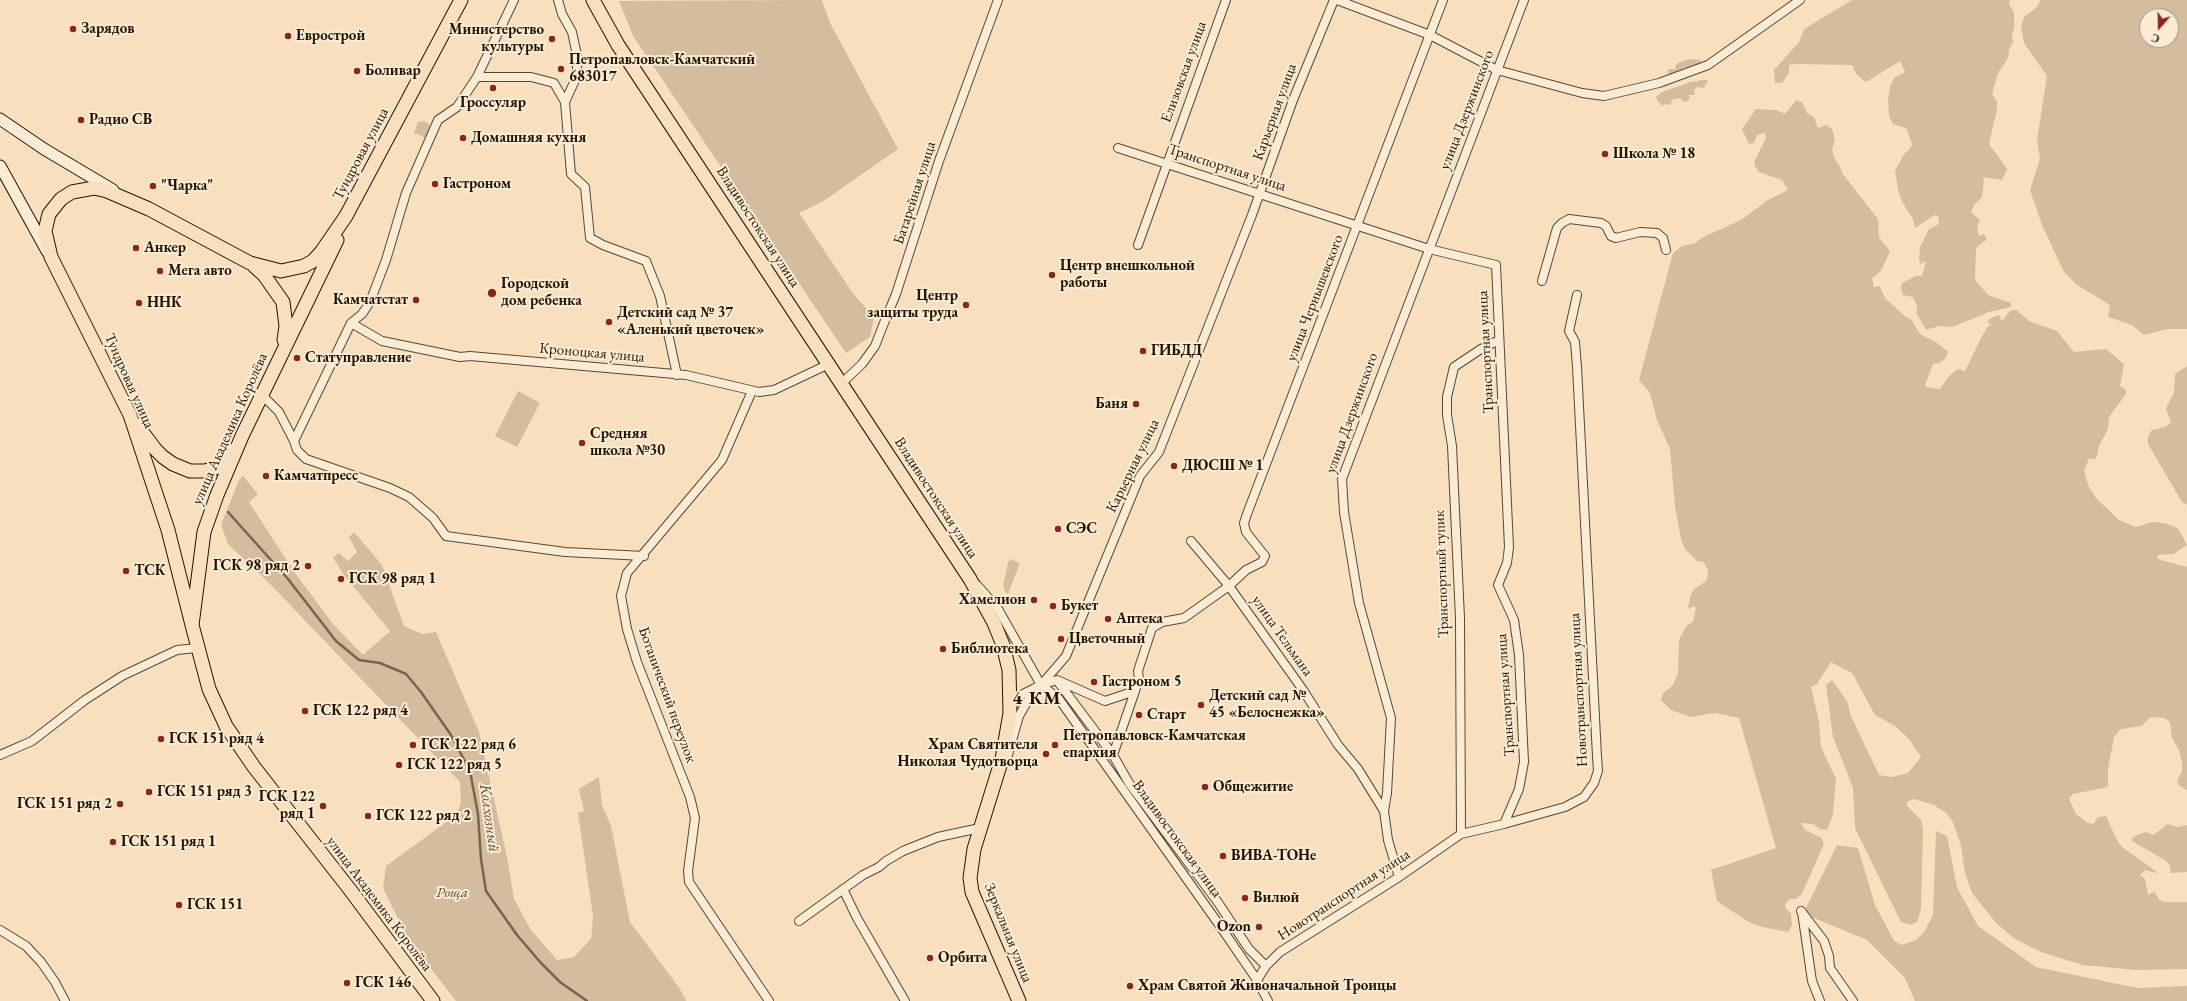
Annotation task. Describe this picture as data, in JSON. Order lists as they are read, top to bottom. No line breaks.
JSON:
{"streets":{"main road":["Тундровая улица","Владивостокская улица","улица Академика Королёва","Зеркальная улица"],"street":["Елизовская улица","улица Дзержинского","Карьерная улица","Транспортная улица","Батарейная улица","улица Чернышевского","Кроноцкая улица","Транспортный тупик","улица Тельмана","Новотранспортная улица","Ботанический переулок"]},"crossings":[["Елизовская улица","Транспортная улица"],["улица Дзержинского","Транспортная улица"],["улица Дзержинского","улица Тельмана"],["улица Дзержинского","Новотранспортная улица"],["Карьерная улица","Транспортная улица"],["Карьерная улица","Владивостокская улица"],["Карьерная улица","Зеркальная улица"],["Тундровая улица","улица Академика Королёва"],["Транспортная улица","улица Чернышевского"],["Транспортная улица","Транспортный тупик"],["Транспортная улица","Новотранспортная улица"],["Батарейная улица","Владивостокская улица"],["Владивостокская улица","Кроноцкая улица"],["Владивостокская улица","Новотранспортная улица"],["Владивостокская улица","Зеркальная улица"],["улица Чернышевского","улица Тельмана"],["Кроноцкая улица","Ботанический переулок"],["Транспортный тупик","Новотранспортная улица"]],"districts":["4 КМ"],"water":["Колхозный"],"parks":["Роща"],"places":["Зарядов","Еврострой","Министерство культуры","Петропавловск-Камчатский 683017","Боливар","Гроссуляр","Радио СВ","Домашняя кухня","Школа № 18","Гастроном","\"Чарка\"","Анкер","Мега авто","Центр внешкольной работы","Городской дом ребенка","Камчатстат","ННК","Центр защиты труда","Детский сад № 37 «Аленький цветочек»","ГИБДД","Статуправление","Баня","Средняя школа №30","ДЮСШ № 1","Камчатпресс","СЭС","ГСК 98 ряд 2","ТСК","ГСК 98 ряд 1","Хамелион","Букет","Аптека","Цветочный","Библиотека","Гастроном 5","Детский сад № 45 «Белоснежка»","ГСК 122 ряд 4","Старт","ГСК 151 ряд 4","ГСК 122 ряд 6","Петропавловск-Камчатская епархия","Храм Святителя Николая Чудотворца","ГСК 122 ряд 5","Общежитие","ГСК 151 ряд 3","ГСК 151 ряд 2","ГСК 122 ряд 1","ГСК 122 ряд 2","ГСК 151 ряд 1","ВИВА-ТОНе","Вилюй","ГСК 151","Ozon","Орбита","ГСК 146","Храм Святой Живоначальной Троицы"],"north":"bottom"}
